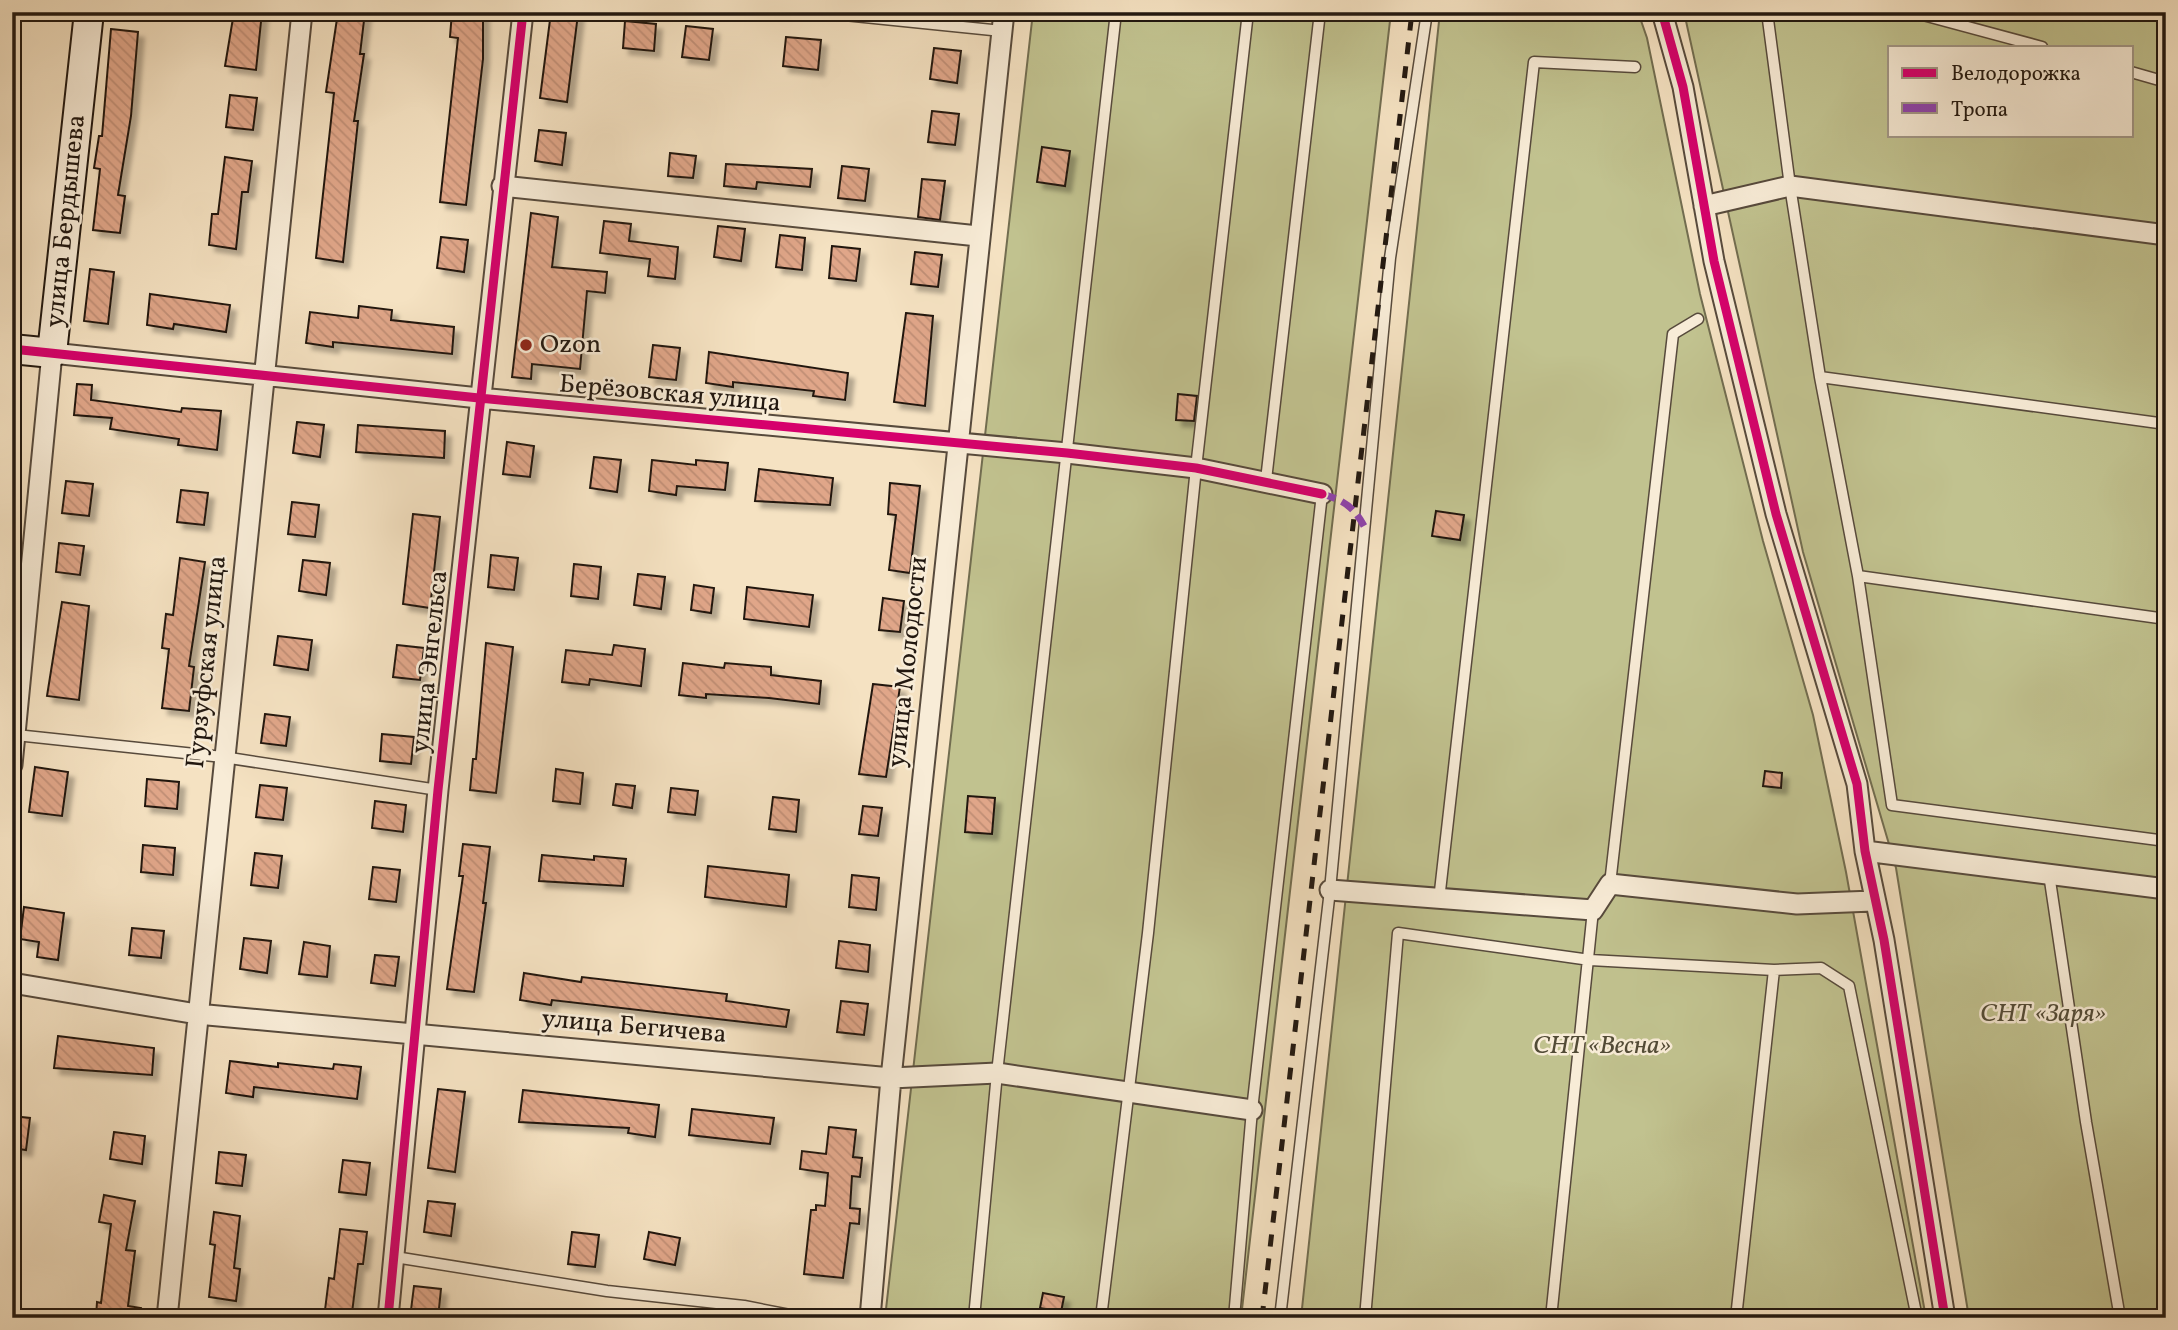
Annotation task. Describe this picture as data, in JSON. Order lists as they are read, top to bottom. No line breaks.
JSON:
{"streets":{"street":["улица Бердышева","Берёзовская улица","Гурзуфская улица","улица Энгельса","улица Молодости","улица Бегичева"]},"crossings":[["улица Бердышева","Берёзовская улица"],["Берёзовская улица","Гурзуфская улица"],["Берёзовская улица","улица Энгельса"],["Берёзовская улица","улица Молодости"],["Гурзуфская улица","улица Бегичева"],["улица Энгельса","улица Бегичева"],["улица Молодости","улица Бегичева"]],"parks":["СНТ «Заря»","СНТ «Весна»"],"places":["Ozon"],"legend":["Велодорожка","Тропа"]}
